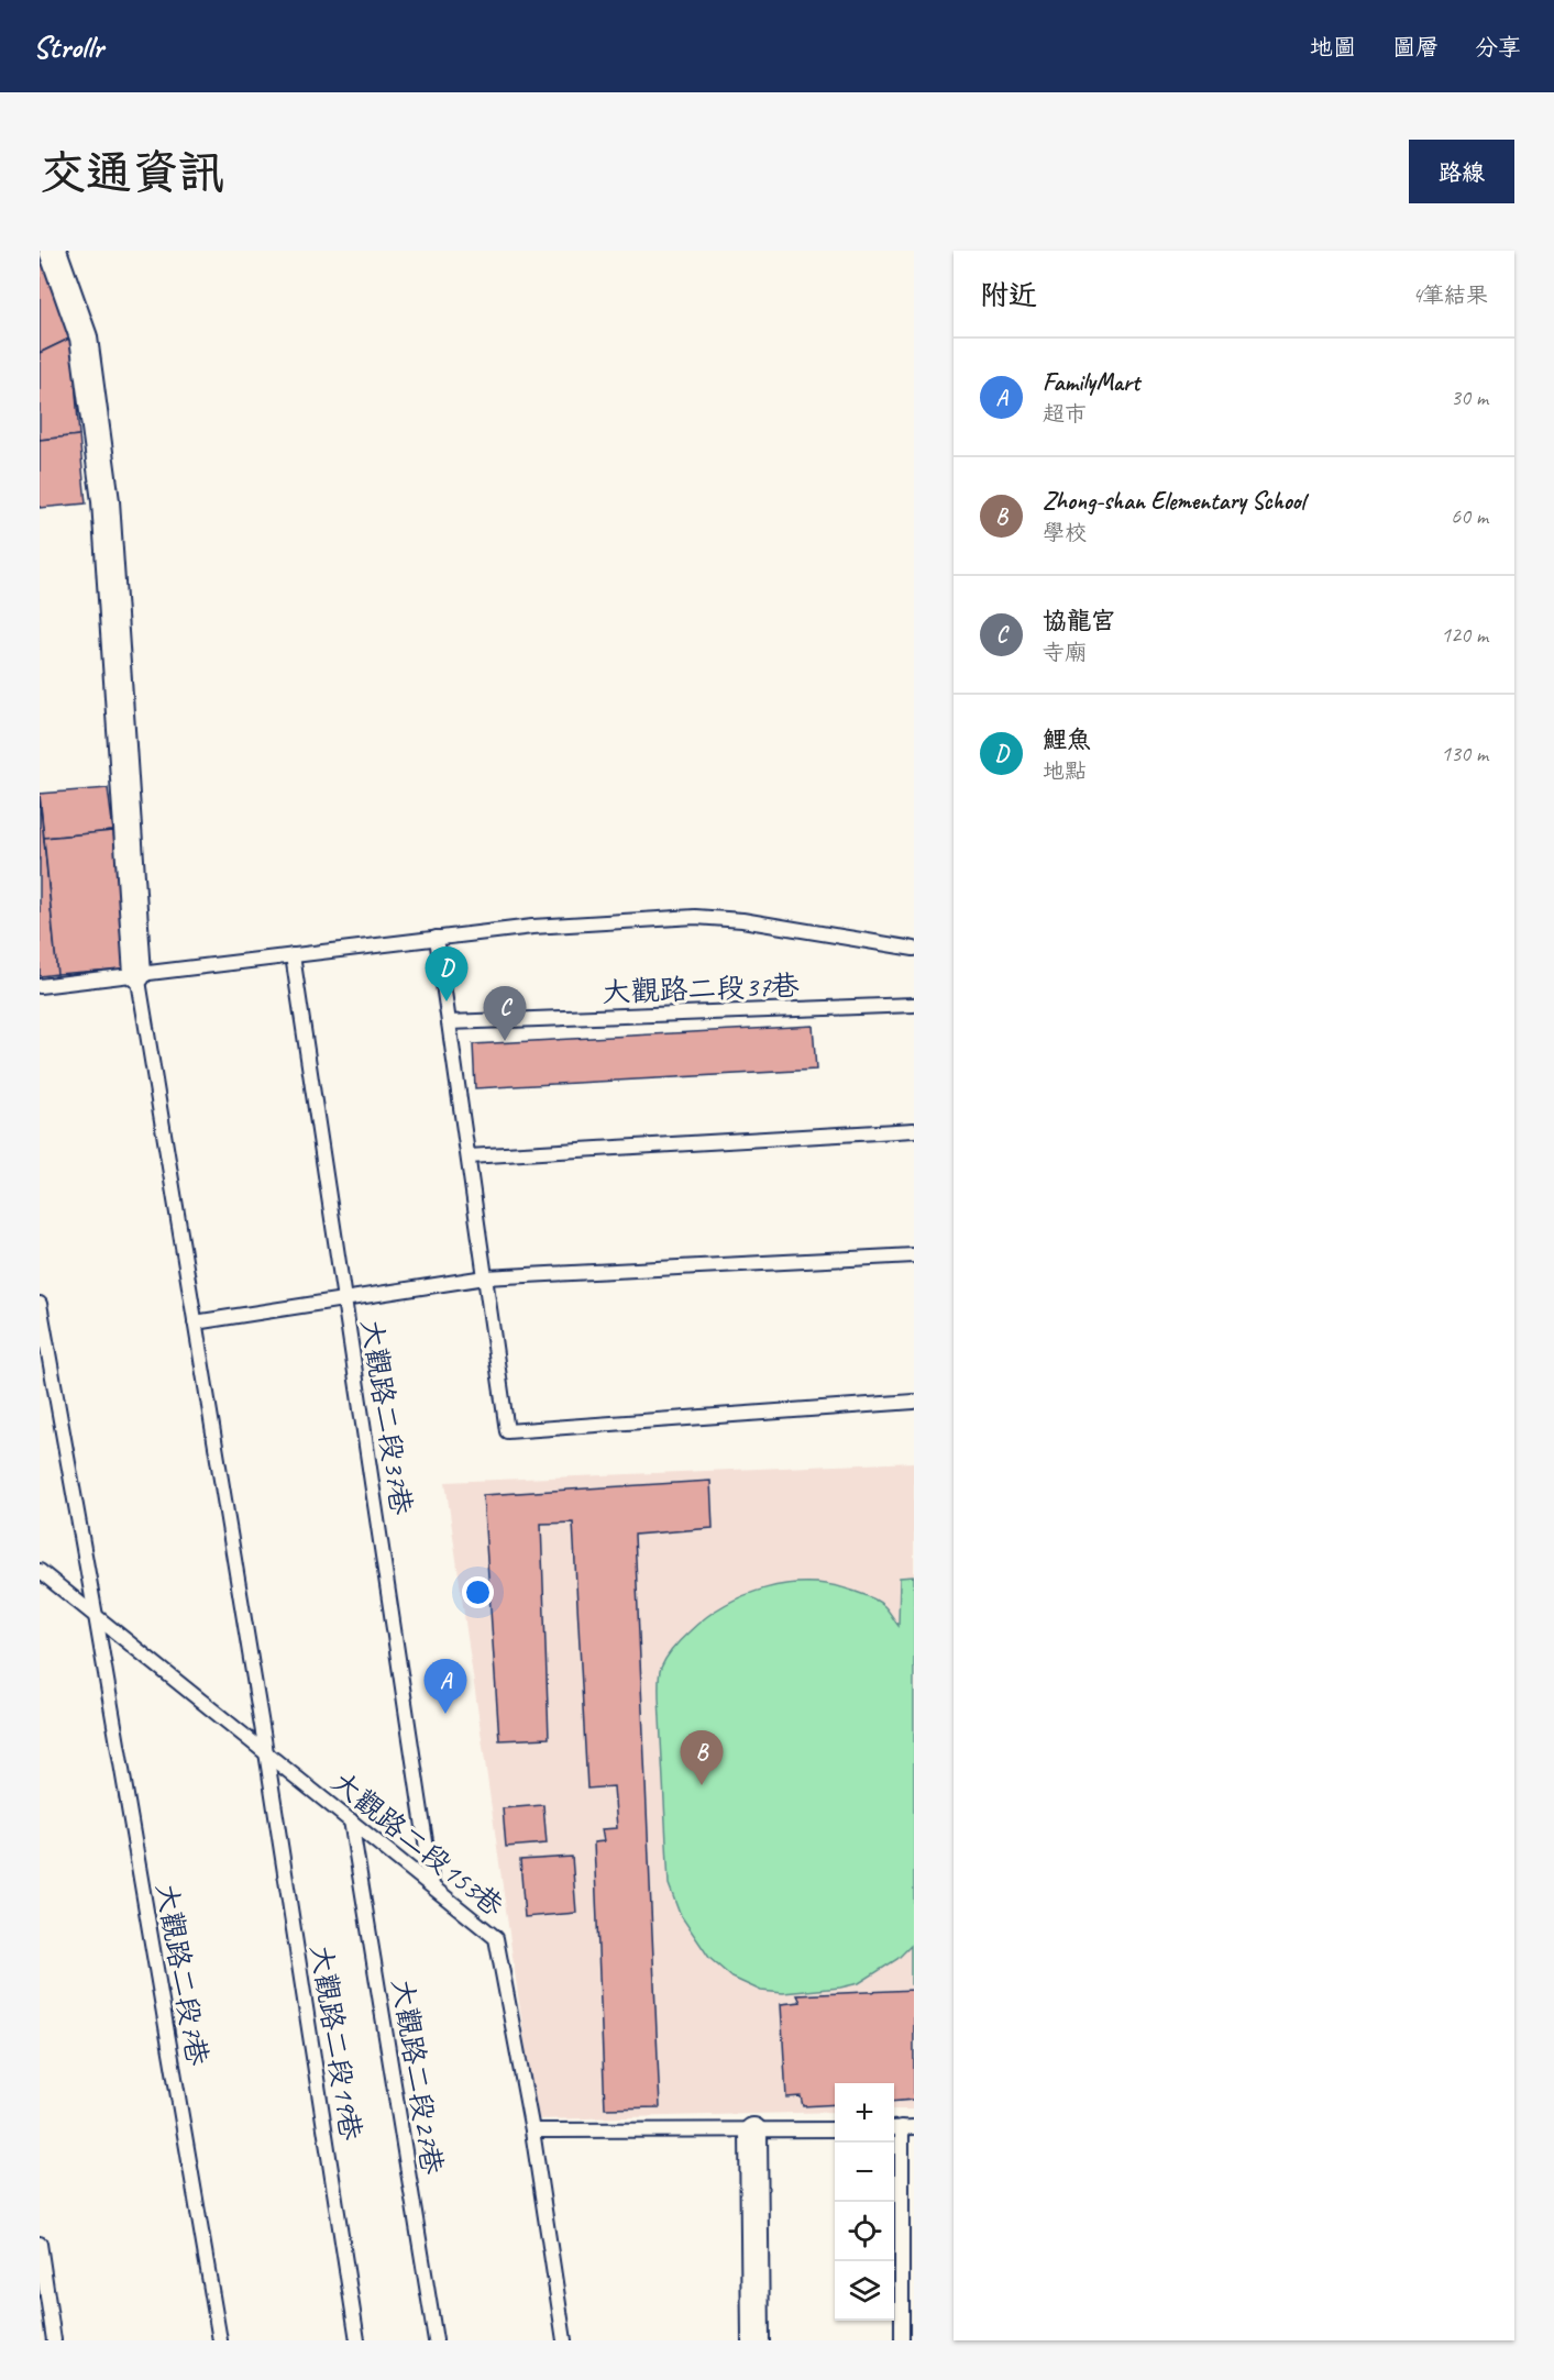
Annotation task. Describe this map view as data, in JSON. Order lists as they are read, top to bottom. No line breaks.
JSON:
{"streets":{"lane":["大觀路二段37巷","大觀路二段153巷","大觀路二段7巷","大觀路二段19巷","大觀路二段27巷"]},"crossings":[["大觀路二段37巷","大觀路二段153巷"],["大觀路二段153巷","大觀路二段7巷"],["大觀路二段153巷","大觀路二段19巷"],["大觀路二段153巷","大觀路二段27巷"]],"page":{"header":"Strollr","nav":["地圖","圖層","分享"],"buttons":"路線","title":"交通資訊","heading":["附近","4筆結果"],"list":[{"mark":"A","name":"FamilyMart","note":"超市","value":"30 m"},{"mark":"B","name":"Zhong-shan Elementary School","note":"學校","value":"60 m"},{"mark":"C","name":"協龍宮","note":"寺廟","value":"120 m"},{"mark":"D","name":"鯉魚","note":"地點","value":"130 m"}],"pins":["D","C","A","B"],"map_buttons":["+","−"]}}
